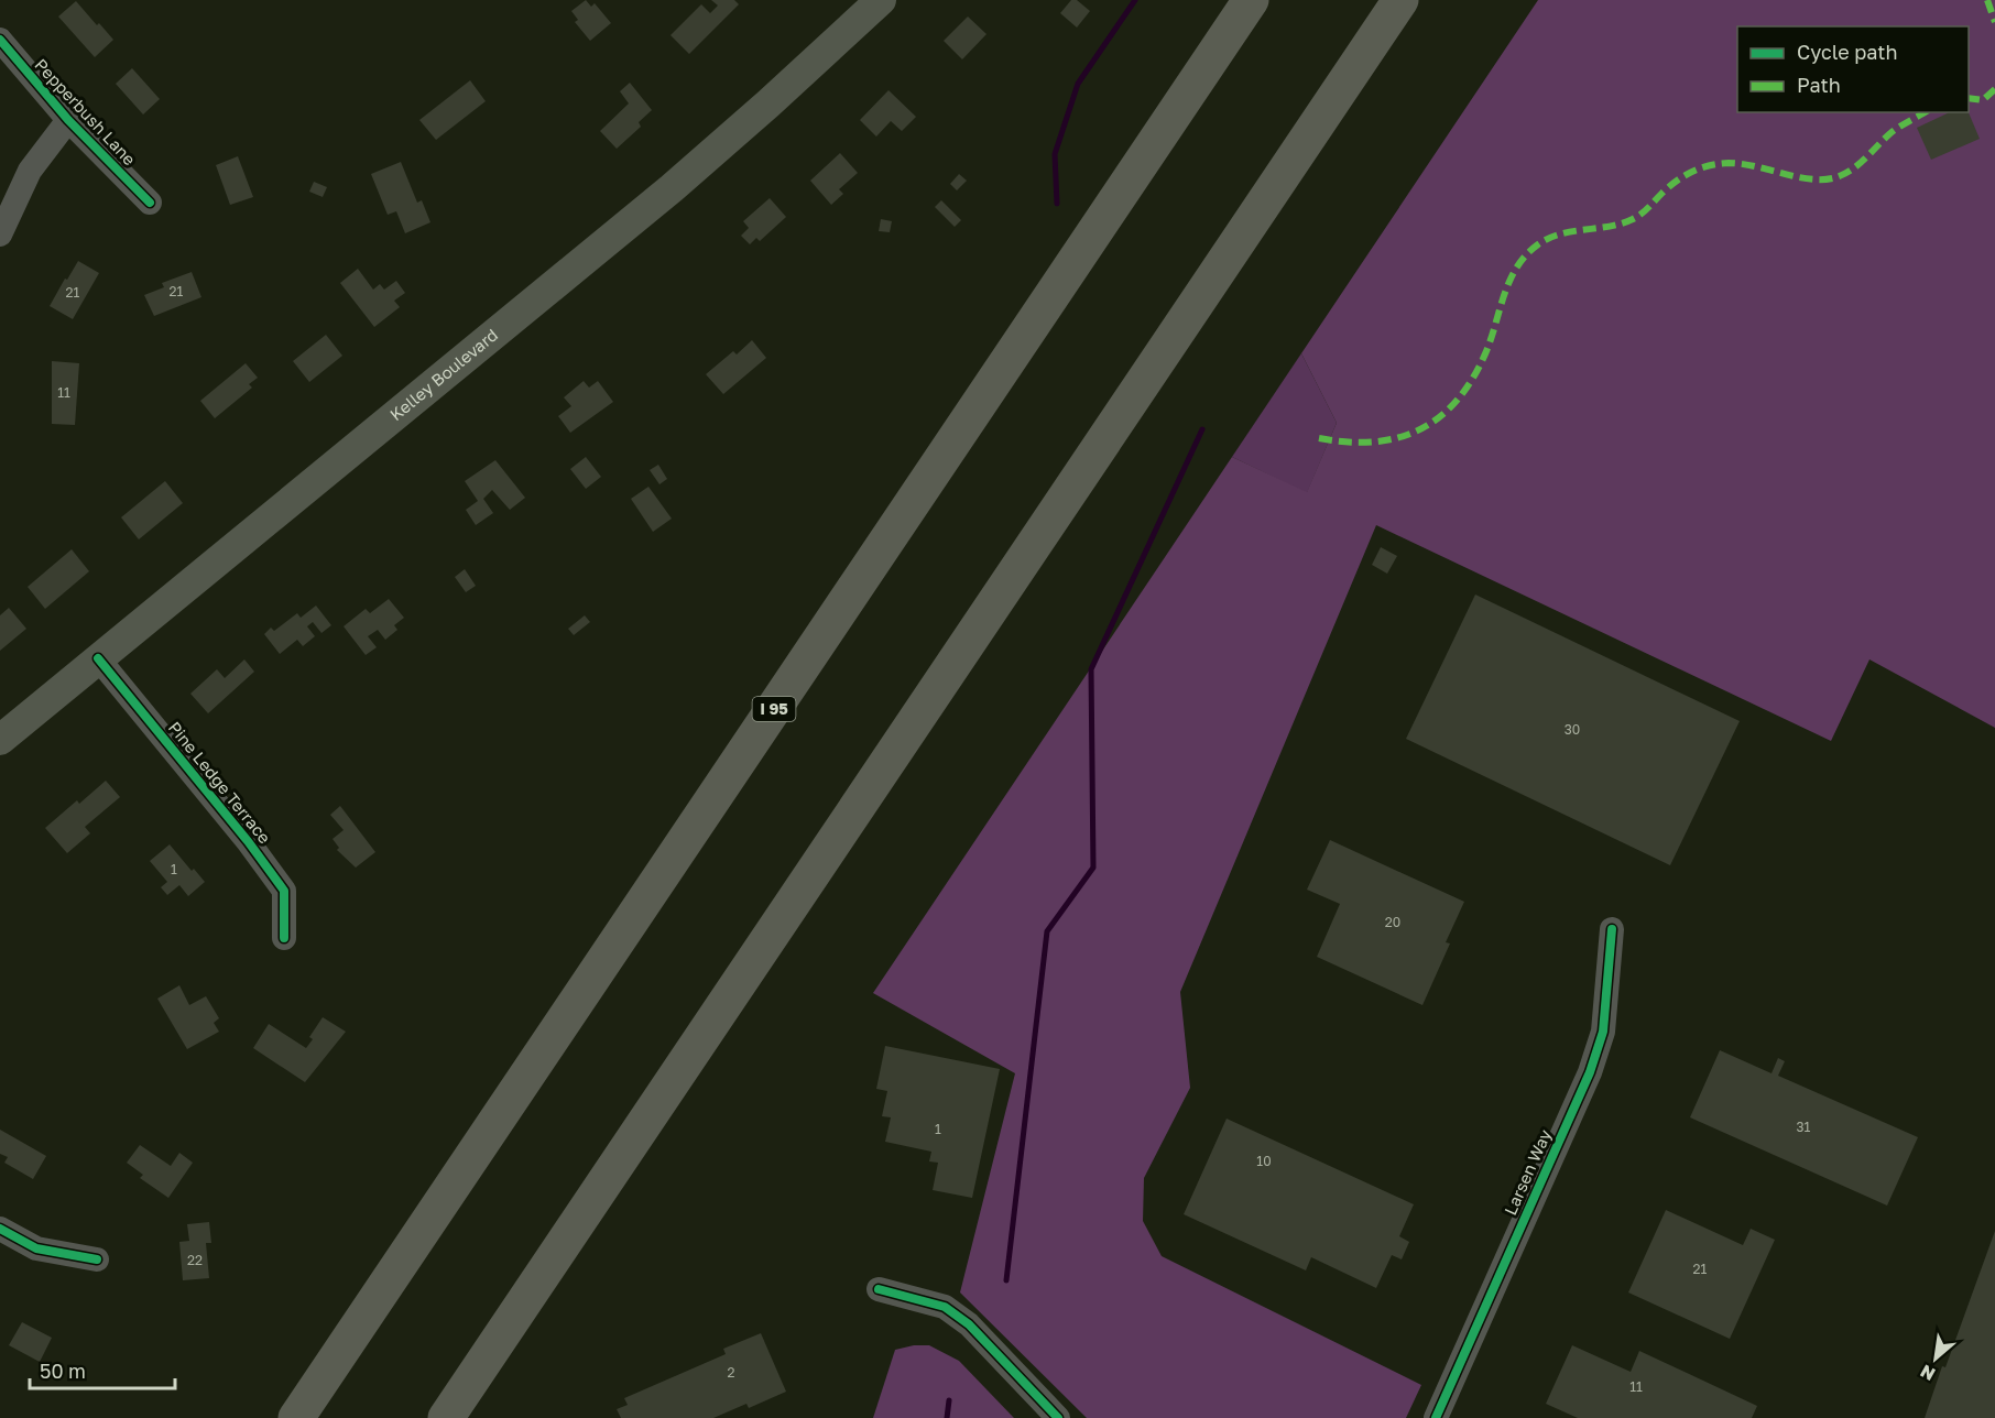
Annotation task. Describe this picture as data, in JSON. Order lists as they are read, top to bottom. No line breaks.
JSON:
{"streets":{"highway":["I 95"],"main road":["Kelley Boulevard"],"street":["Pepperbush Lane","Pine Ledge Terrace","Larsen Way"]},"crossings":[["Kelley Boulevard","Pine Ledge Terrace"]],"house_numbers":["21","21","11","30","1","20","31","1","10","22","21","2","11"],"legend":["Cycle path","Path"],"scale_bar":"50 m","north":"bottom left"}
